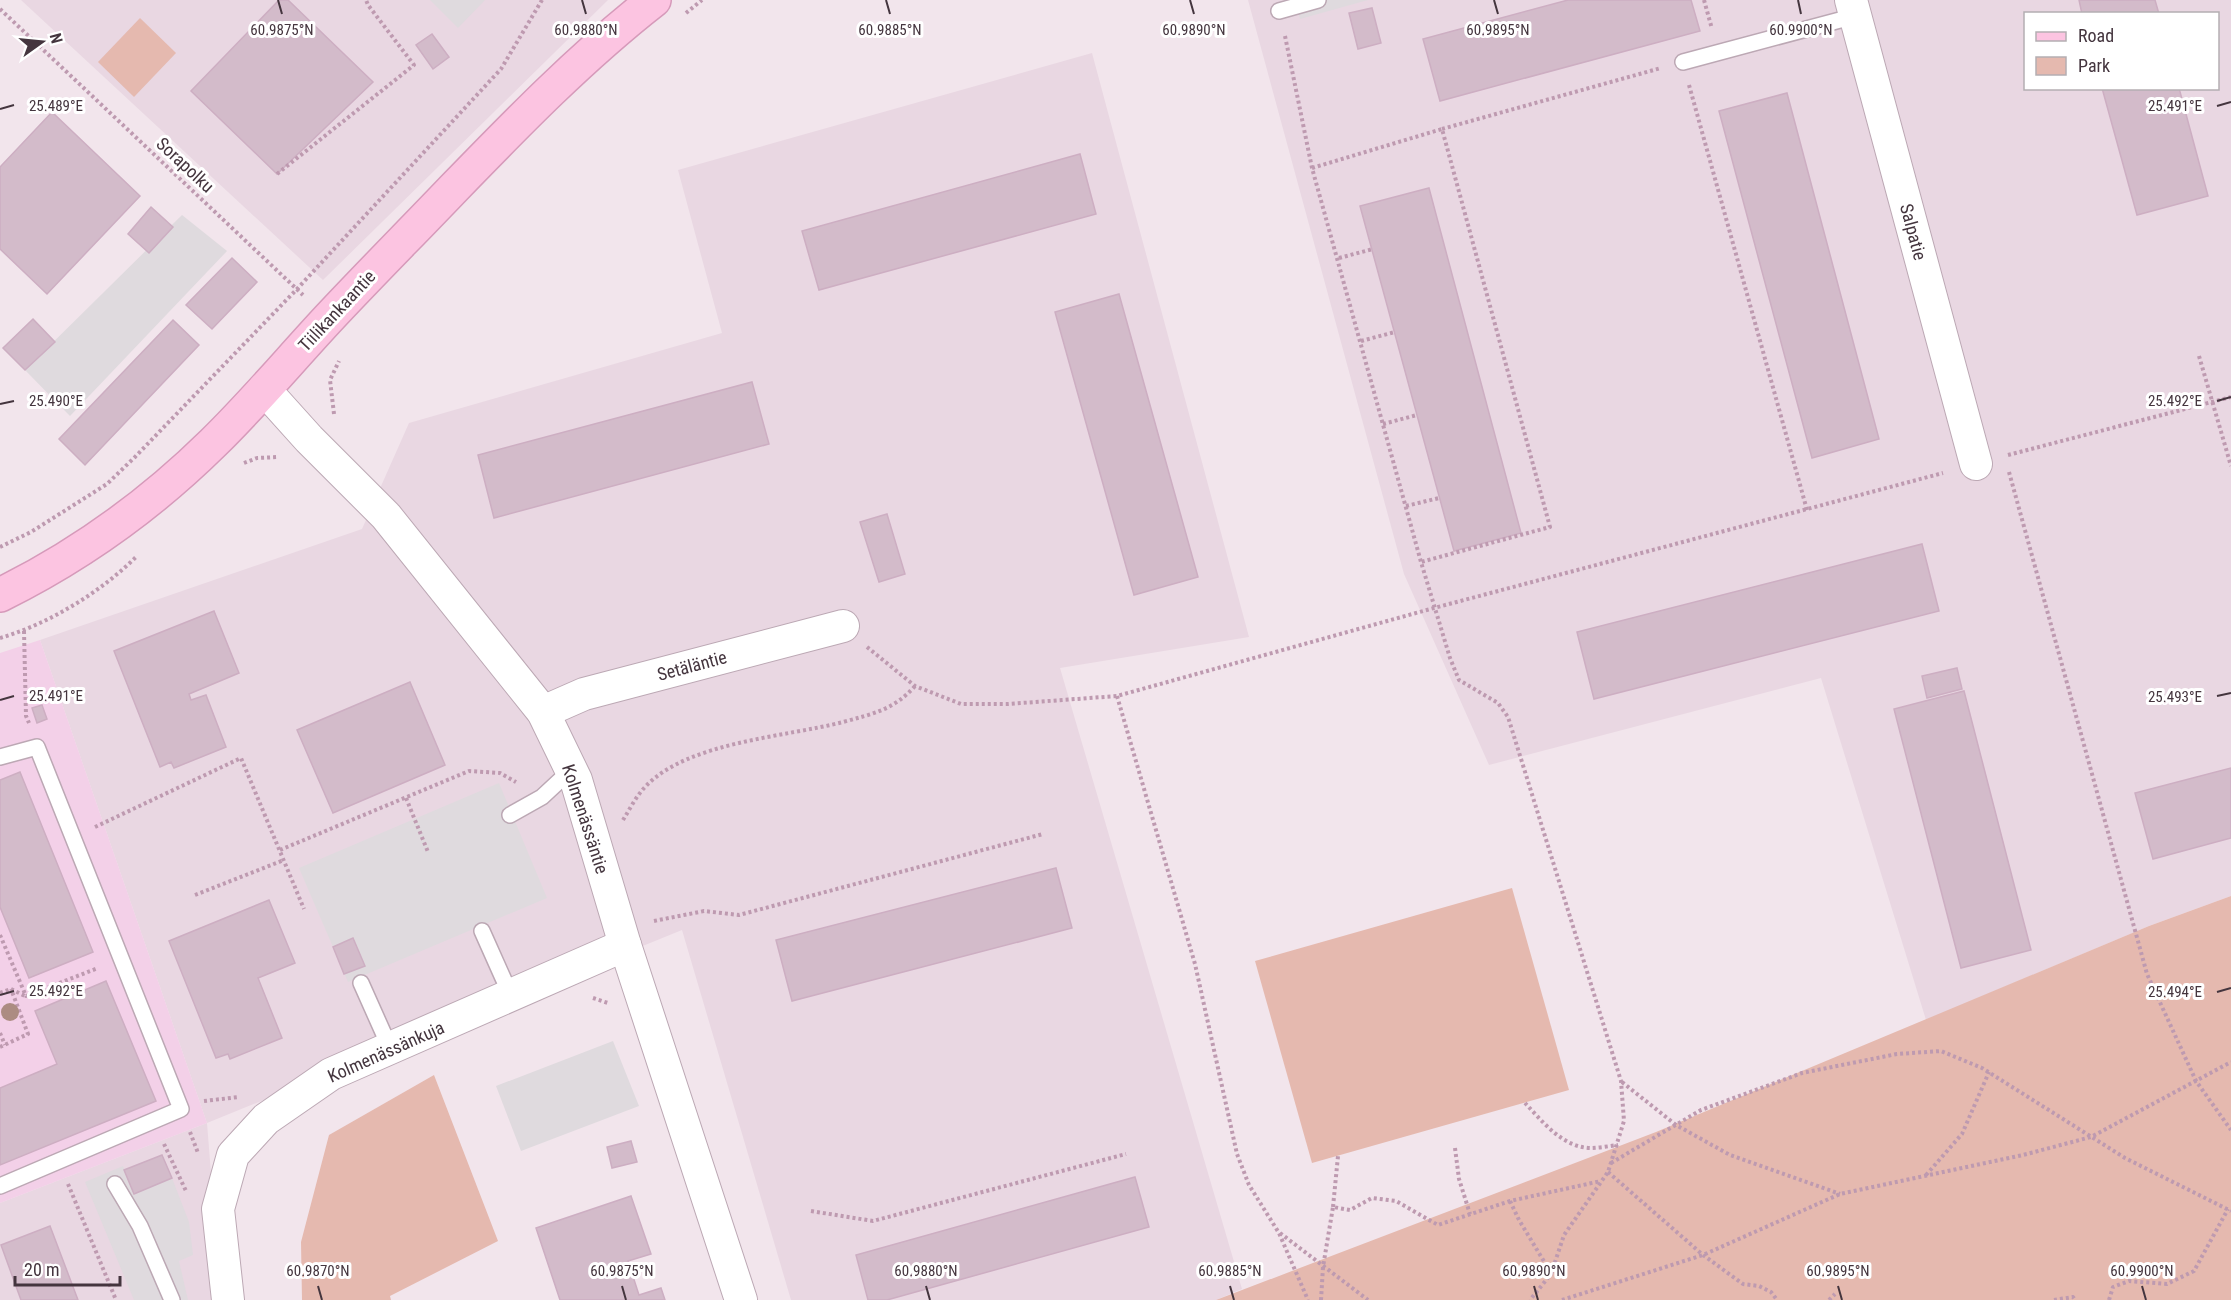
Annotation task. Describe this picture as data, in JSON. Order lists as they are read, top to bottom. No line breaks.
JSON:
{"streets":{"street":["Salpatie","Tiilikankaantie","Setäläntie","Kolmenässäntie","Kolmenässänkuja"],"path":["Sorapolku"]},"crossings":[["Sorapolku","Tiilikankaantie"],["Tiilikankaantie","Kolmenässäntie"],["Setäläntie","Kolmenässäntie"],["Kolmenässäntie","Kolmenässänkuja"]],"legend":["Road","Park"],"scale_bar":"20 m","north":"right","coordinates":["60.9875°N","60.9880°N","60.9885°N","60.9890°N","60.9895°N","60.9900°N","25.489°E","25.491°E","25.490°E","25.492°E","25.493°E","25.494°E","60.9870°N"]}
